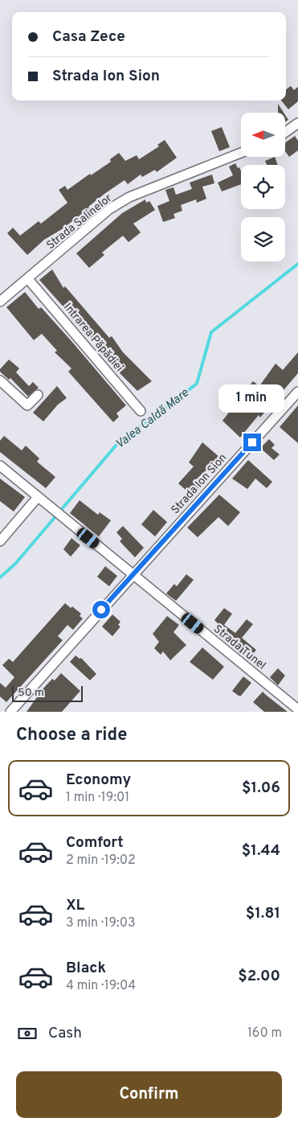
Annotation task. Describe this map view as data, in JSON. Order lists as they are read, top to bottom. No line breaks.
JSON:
{"streets":{"street":["Strada Salinelor","Intrarea Păpădiei","Strada Ion Sion","Strada Tunel"]},"crossings":[["Strada Salinelor","Intrarea Păpădiei"],["Strada Ion Sion","Strada Tunel"]],"water":["Valea Caldă Mare"],"scale_bar":"50 m","north":"left","page":{"banner":["Casa Zece","Strada Ion Sion"],"bubble":"1 min","scale":"50 m","heading":"Choose a ride","list":[{"name":"Economy","note":"1 min · 19:01","value":"$1.06"},{"name":"Comfort","note":"2 min · 19:02","value":"$1.44"},{"name":"XL","note":"3 min · 19:03","value":"$1.81"},{"name":"Black","note":"4 min · 19:04","value":"$2.00"}],"pay":["Cash","160 m"],"buttons":"Confirm"}}
